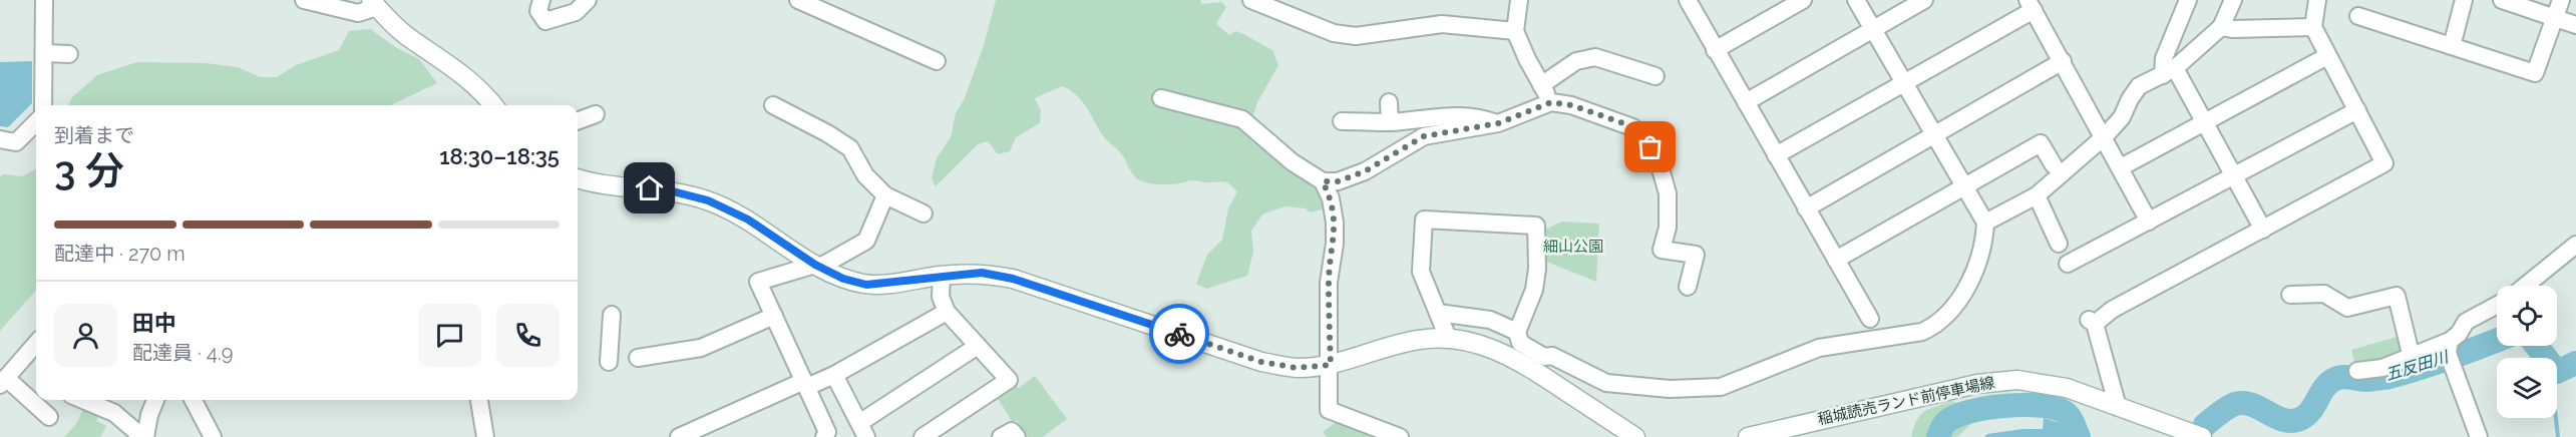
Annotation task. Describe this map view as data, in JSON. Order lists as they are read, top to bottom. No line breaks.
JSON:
{"streets":{"main road":["稲城読売ランド前停車場線"]},"water":["五反田川"],"parks":["細山公園"],"page":{"heading":["3 分","到着まで","18:30–18:35"],"panel":["田中","配達員 · 4.9"],"bar":"配達中 · 270 m"}}
